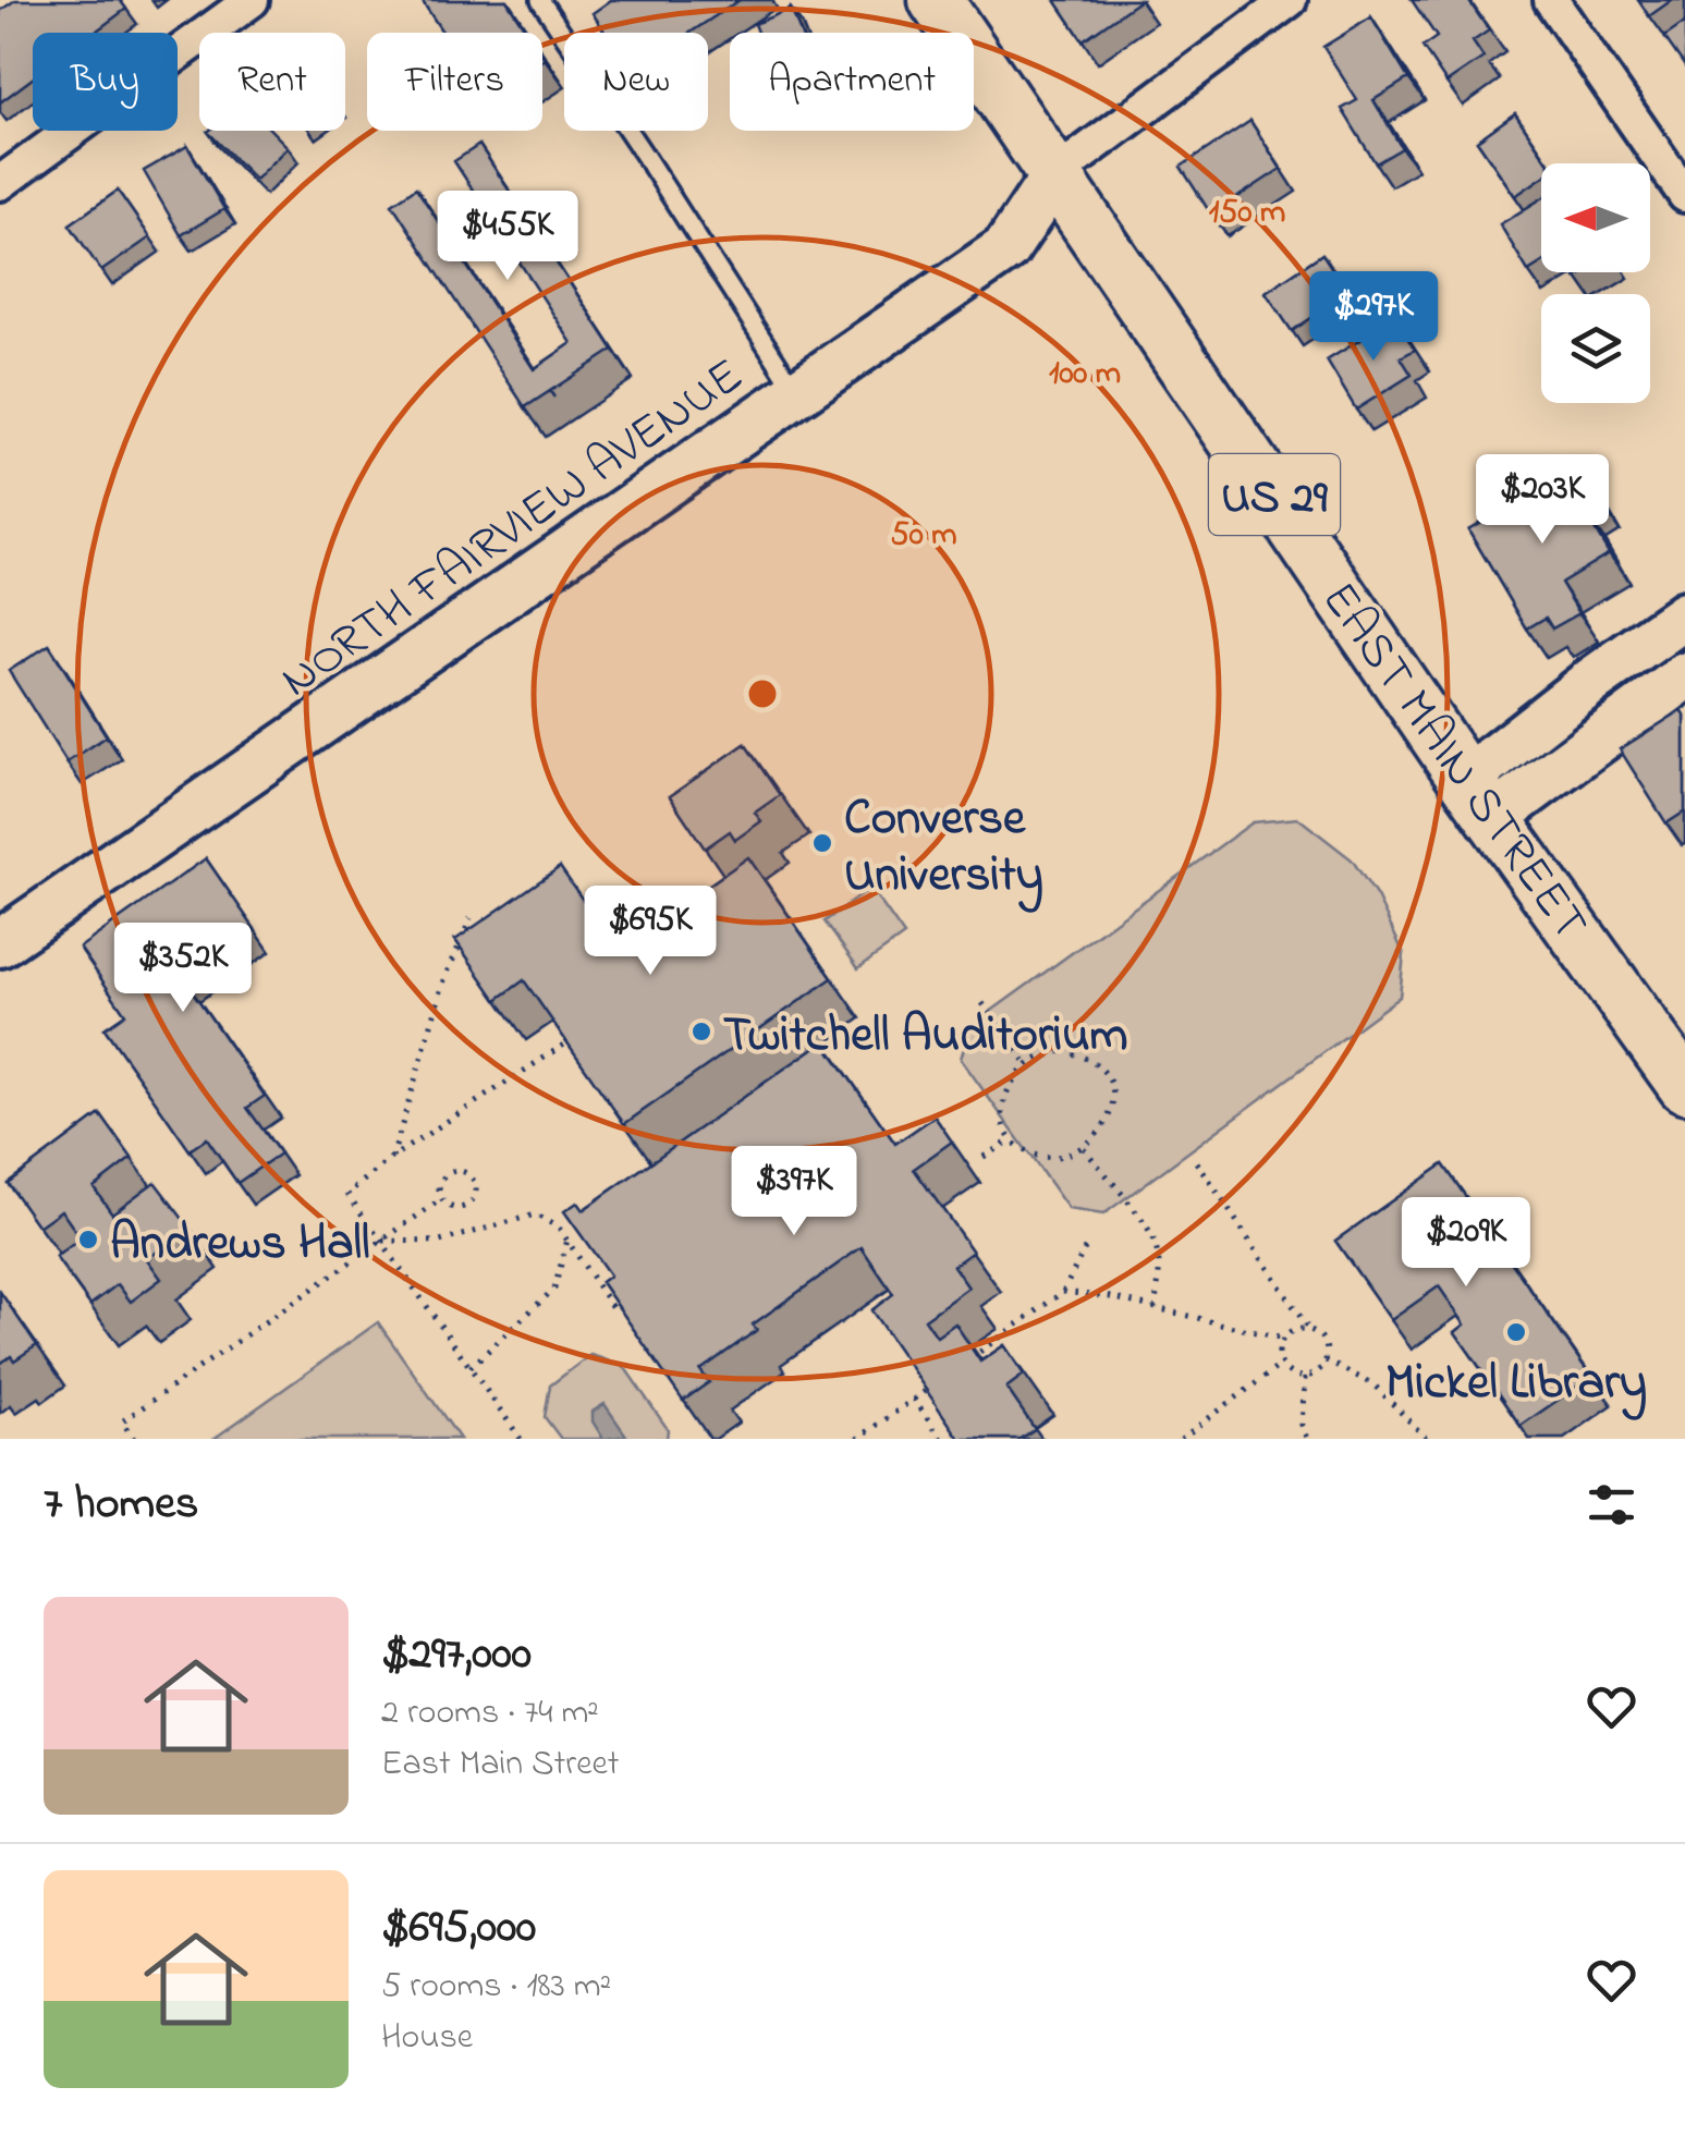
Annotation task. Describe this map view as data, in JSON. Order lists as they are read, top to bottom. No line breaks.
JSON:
{"streets":{"main road":["US 29","EAST MAIN STREET"],"street":["NORTH FAIRVIEW AVENUE"]},"crossings":[["NORTH FAIRVIEW AVENUE","EAST MAIN STREET"]],"places":["Converse University","Twitchell Auditorium","Andrews Hall","Mickel Library"],"north":"left","page":{"chip":["Buy","Rent","Filters","New","Apartment"],"price":["$455K","$297K","$203K","$695K","$352K","$397K","$209K"],"heading":"7 homes","list":[{"name":"$297,000","note":"2 rooms · 74 m² · East Main Street"},{"name":"$695,000","note":"5 rooms · 183 m² · House"}]},"rings":["150 m","100 m","50 m"]}
